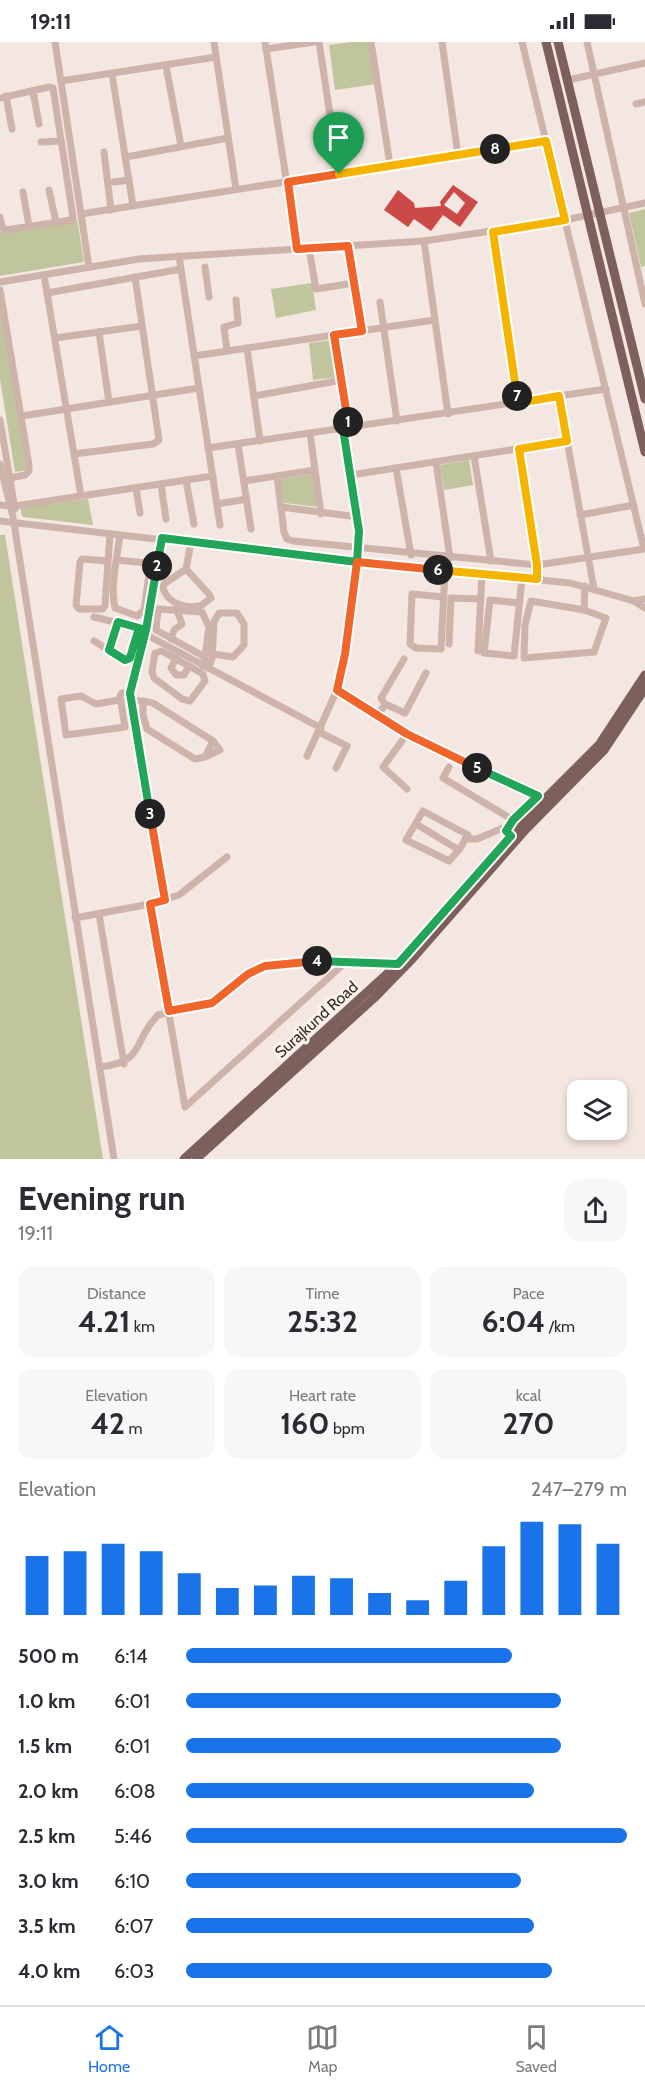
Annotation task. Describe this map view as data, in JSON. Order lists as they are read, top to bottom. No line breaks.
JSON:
{"streets":{"main road":["Surajkund Road"]},"page":{"status":"19:11","pins":["8","7","1","2","6","5","3","4"],"heading":["Evening run","19:11"],"stats":[["Distance","4.21 km"],["Time","25:32"],["Pace","6:04 /km"],["Elevation","42 m"],["Heart rate","160 bpm"],["kcal","270"]],"chart":["Elevation","247–279 m"],"list":[{"name":"500 m","note":"6:14"},{"name":"1.0 km","note":"6:01"},{"name":"1.5 km","note":"6:01"},{"name":"2.0 km","note":"6:08"},{"name":"2.5 km","note":"5:46"},{"name":"3.0 km","note":"6:10"},{"name":"3.5 km","note":"6:07"},{"name":"4.0 km","note":"6:03"}],"tabs":["Home","Map","Saved"]}}
